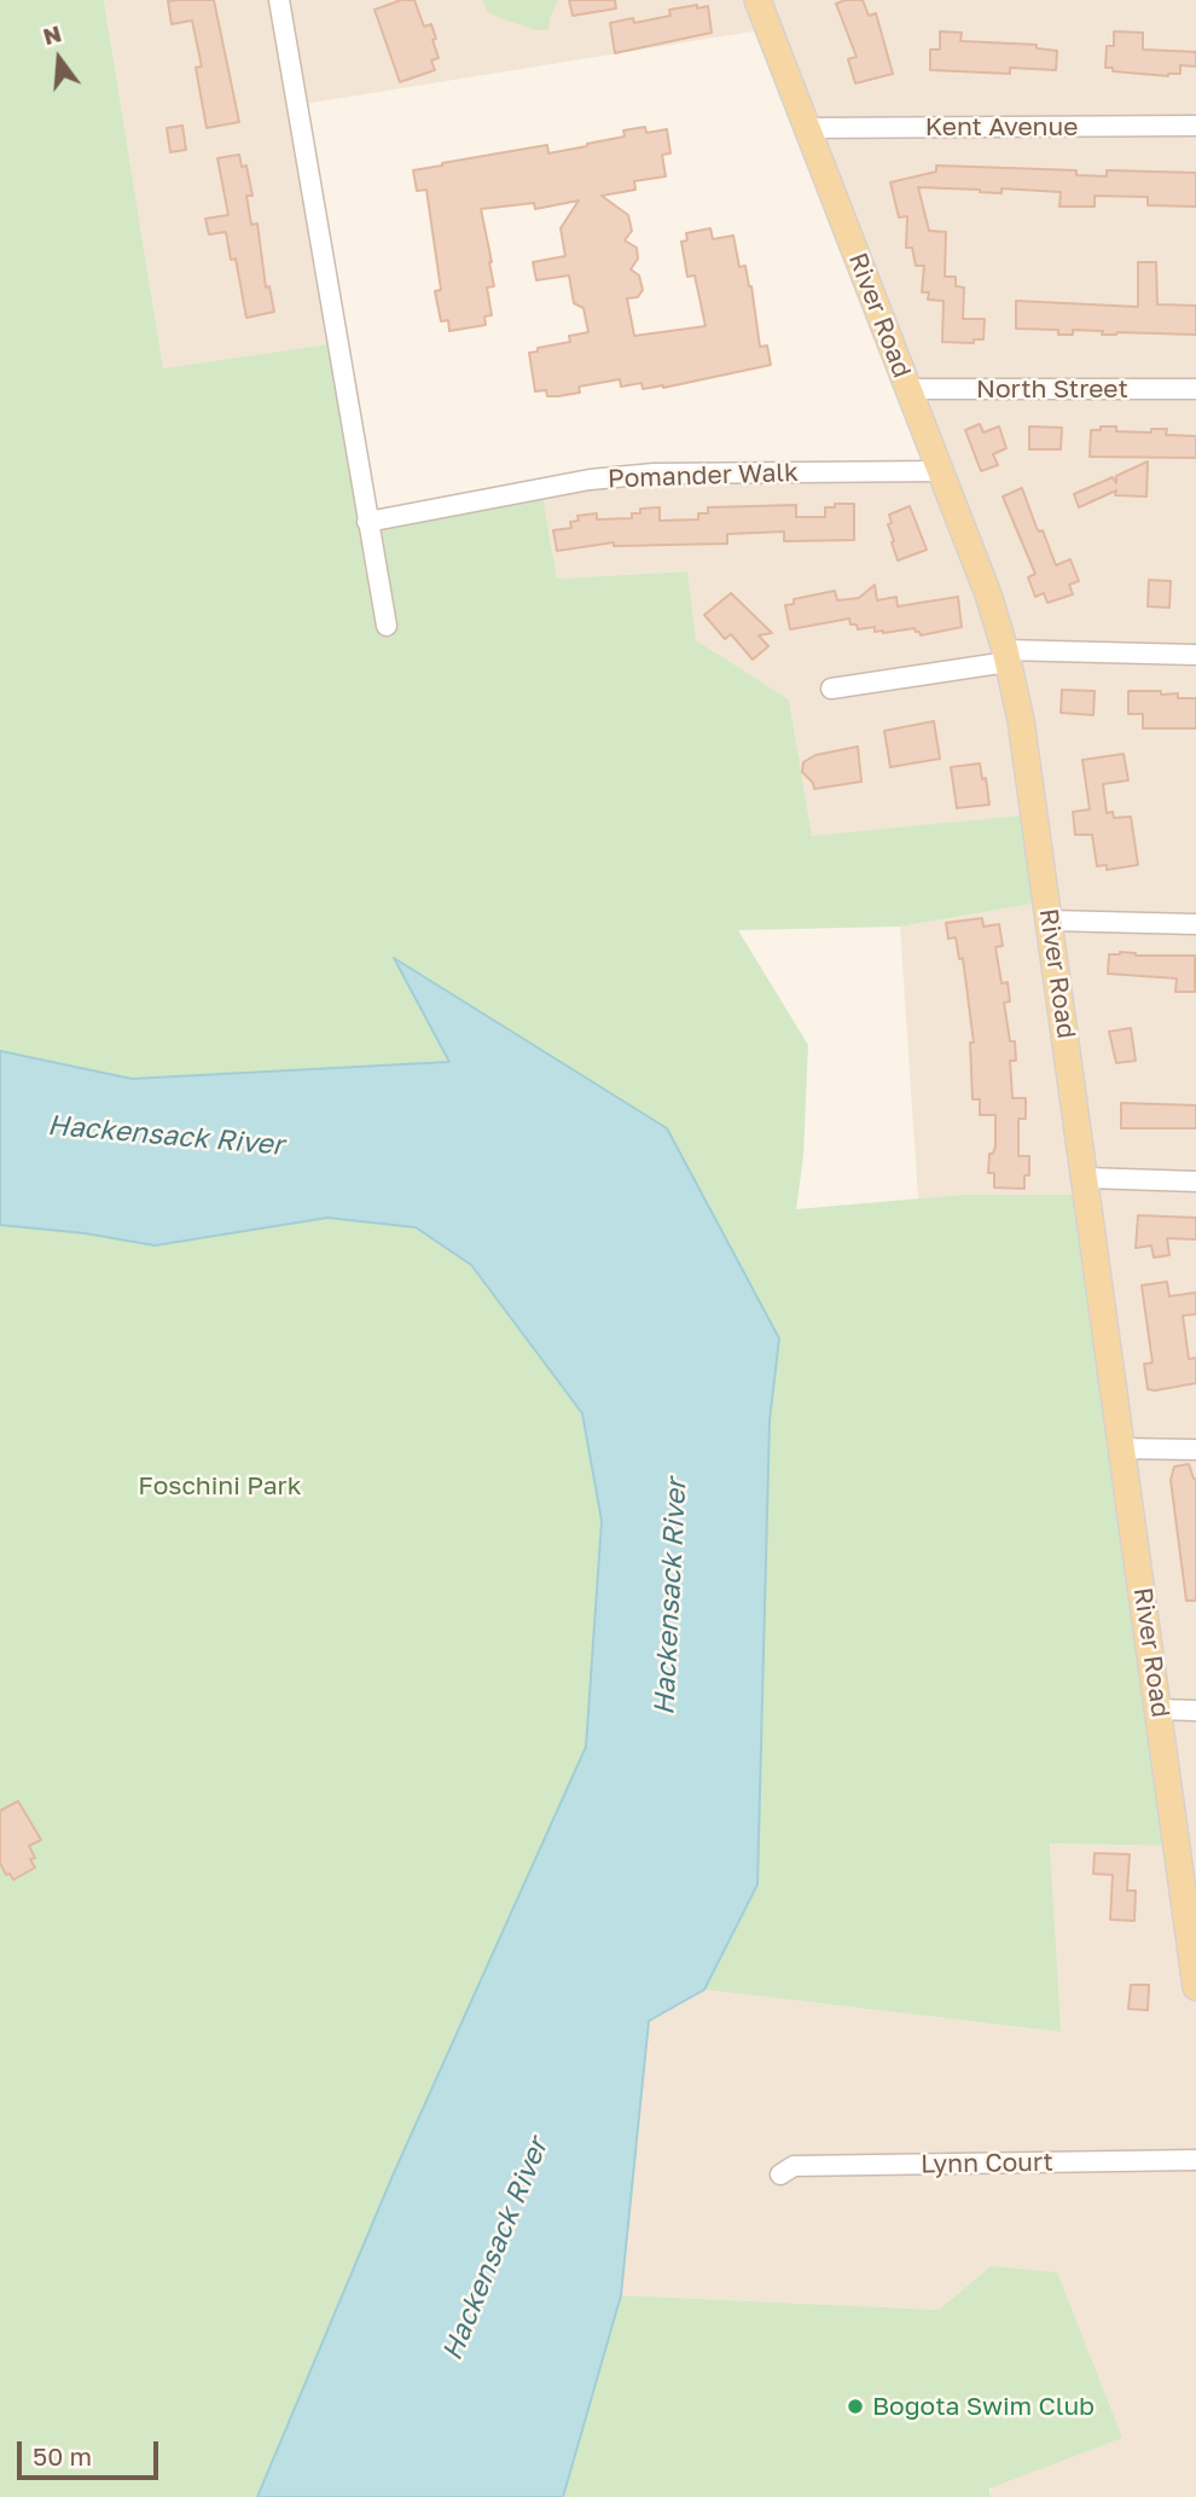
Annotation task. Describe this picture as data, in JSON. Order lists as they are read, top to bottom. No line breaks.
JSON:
{"streets":{"main road":["River Road"],"street":["Kent Avenue","North Street","Pomander Walk","Lynn Court"]},"crossings":[["Kent Avenue","River Road"],["River Road","North Street"],["River Road","Pomander Walk"]],"water":["Hackensack River"],"parks":["Foschini Park"],"places":["Bogota Swim Club"],"scale_bar":"50 m","north":"top"}
